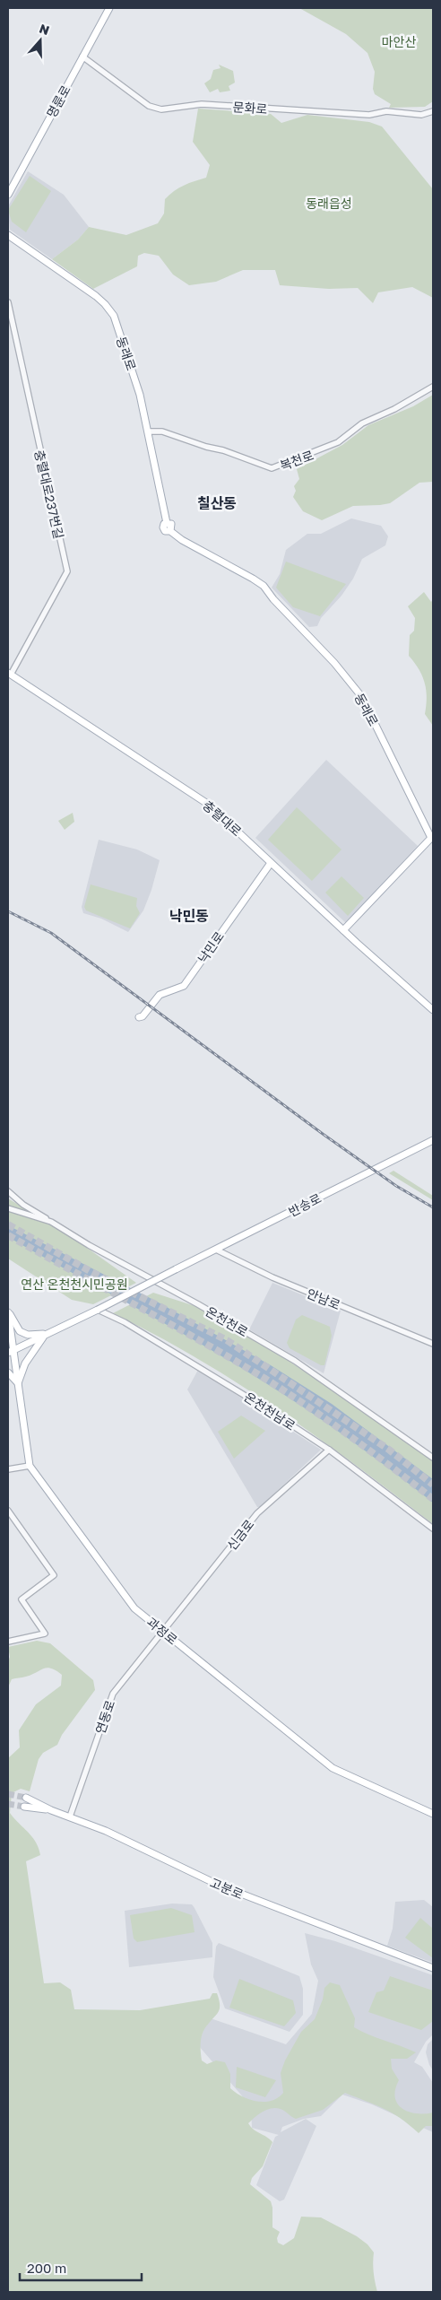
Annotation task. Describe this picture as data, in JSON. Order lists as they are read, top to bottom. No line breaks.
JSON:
{"streets":{"main road":["명륜로","동래로","충렬대로","낙민로","반송로","과정로","고분로"],"street":["문화로","복천로","충렬대로237번길","안남로","온천천로","온천천남로","신금로","연동로"]},"crossings":[["명륜로","문화로"],["동래로","복천로"],["동래로","충렬대로"],["충렬대로237번길","충렬대로"],["충렬대로","낙민로"],["반송로","안남로"],["반송로","온천천남로"],["온천천남로","신금로"],["신금로","과정로"],["신금로","연동로"],["과정로","연동로"],["연동로","고분로"]],"districts":["칠산동","낙민동"],"parks":["마안산","동래읍성","연산 온천천시민공원"],"scale_bar":"200 m","north":"top"}
